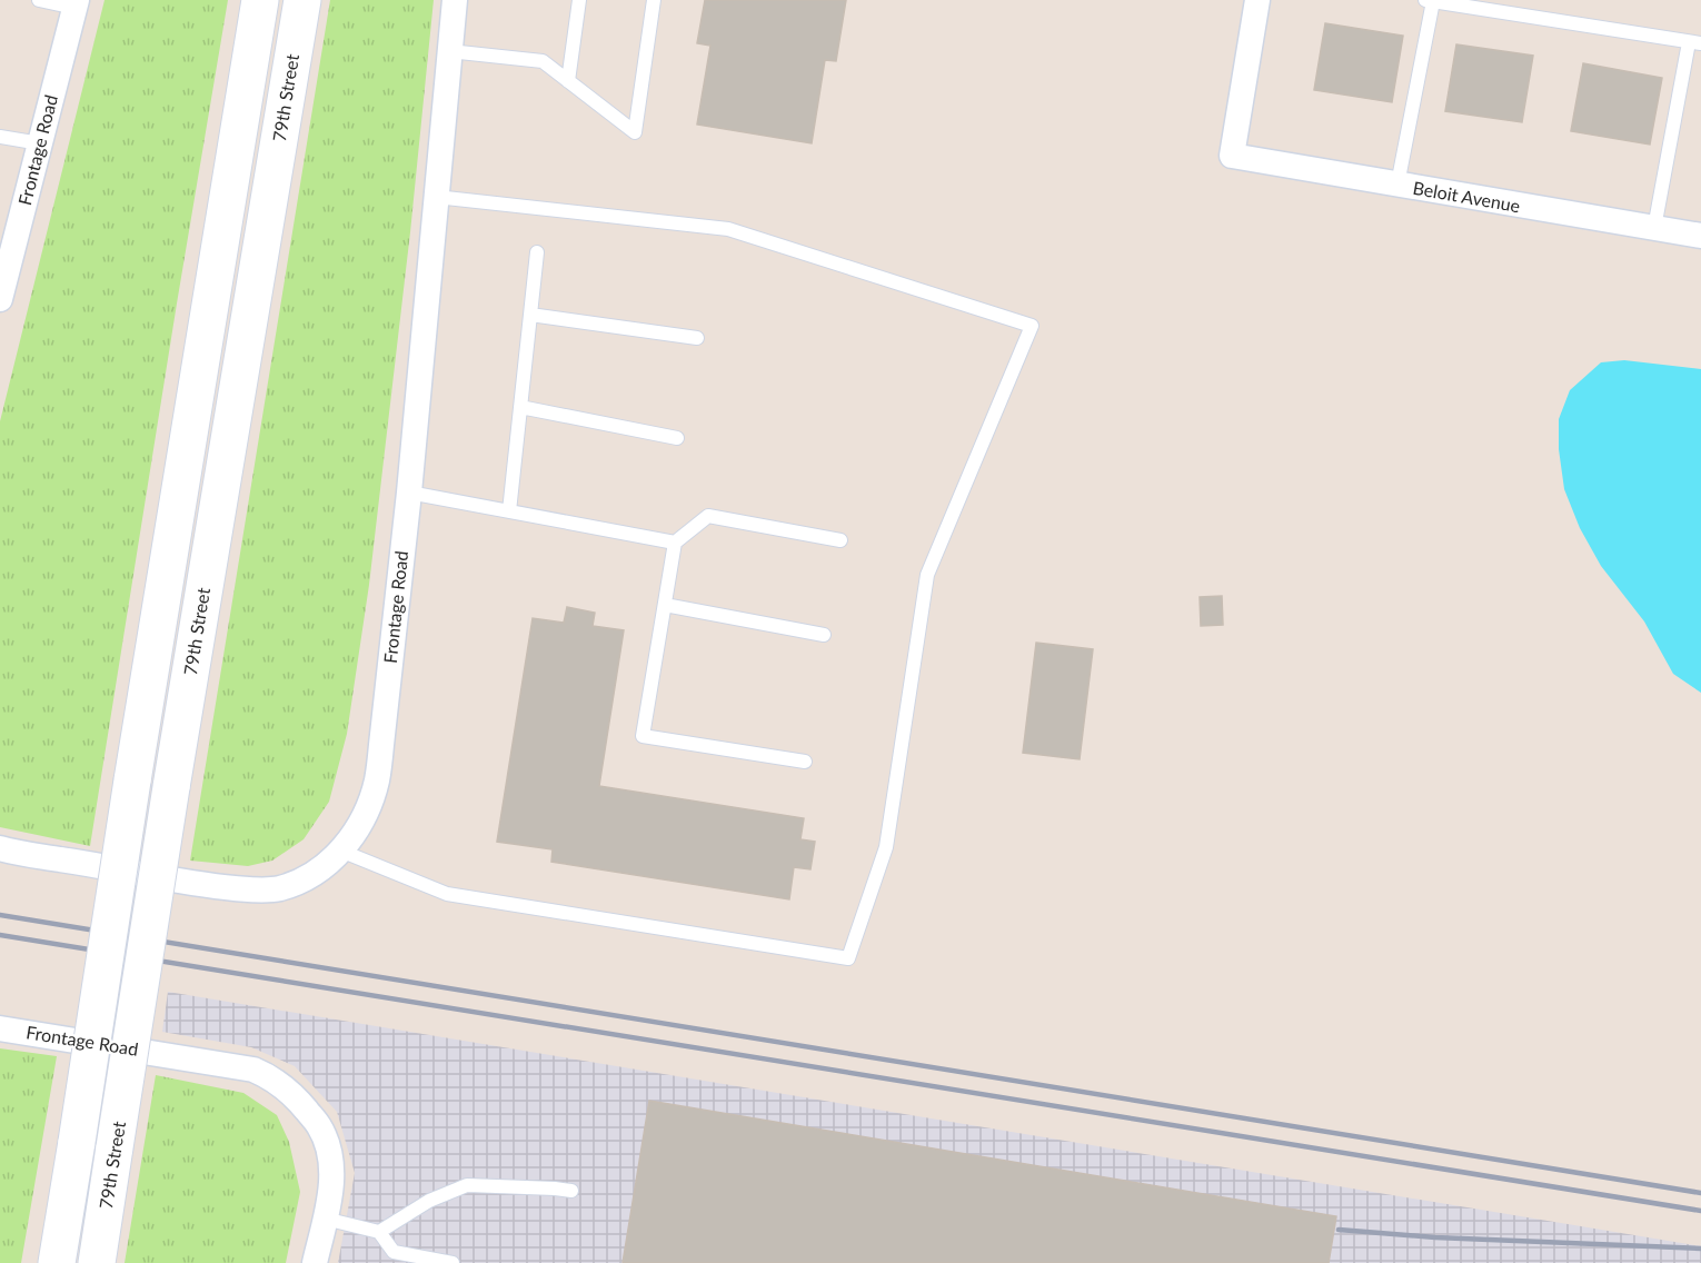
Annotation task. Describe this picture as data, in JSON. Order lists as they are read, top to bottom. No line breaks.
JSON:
{"streets":{"main road":["79th Street"],"street":["Frontage Road","Beloit Avenue"]}}
